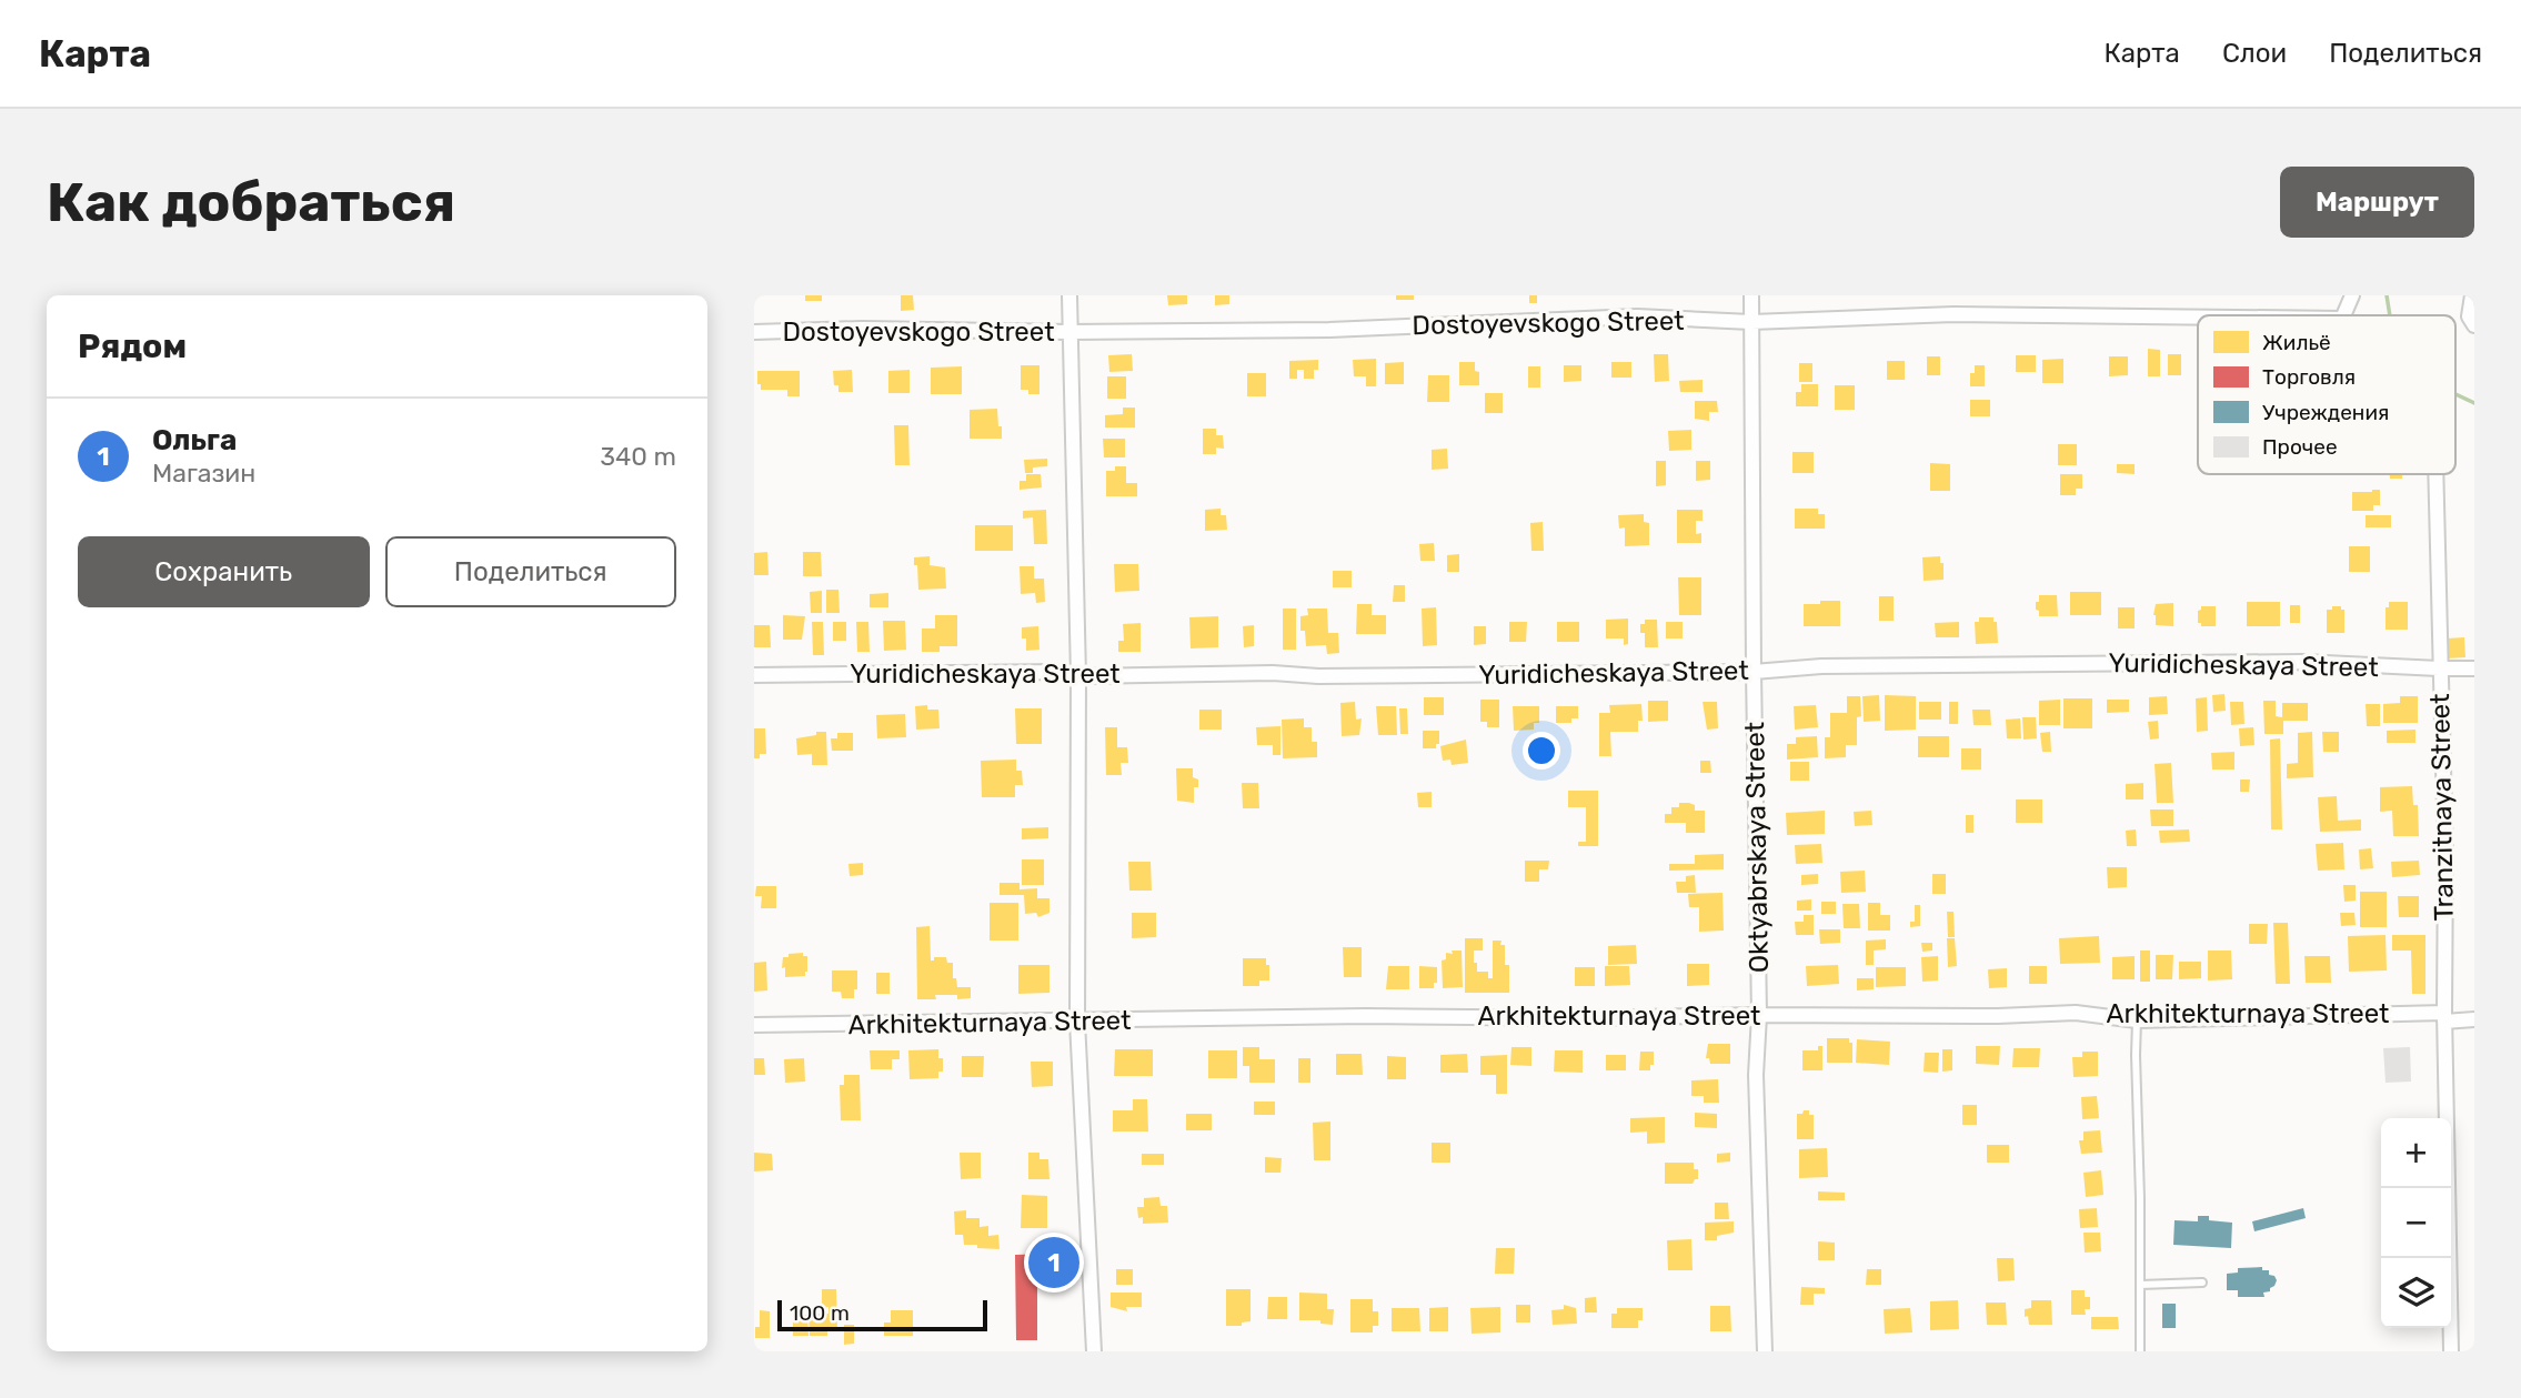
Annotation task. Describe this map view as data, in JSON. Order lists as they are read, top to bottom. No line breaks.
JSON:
{"streets":{"street":["Dostoyevskogo Street","Yuridicheskaya Street","Tranzitnaya Street","Oktyabrskaya Street","Arkhitekturnaya Street"]},"crossings":[["Dostoyevskogo Street","Oktyabrskaya Street"],["Yuridicheskaya Street","Tranzitnaya Street"],["Yuridicheskaya Street","Oktyabrskaya Street"],["Tranzitnaya Street","Arkhitekturnaya Street"],["Oktyabrskaya Street","Arkhitekturnaya Street"]],"legend":["Жильё","Торговля","Учреждения","Прочее"],"scale_bar":"100 m","page":{"header":"Карта","nav":["Карта","Слои","Поделиться"],"buttons":["Маршрут",["Сохранить","Поделиться"]],"title":"Как добраться","heading":"Рядом","list":[{"mark":"1","name":"Ольга","note":"Магазин","value":"340 m"}],"map_buttons":["+","−"],"pins":"1","scale":"100 m"}}
